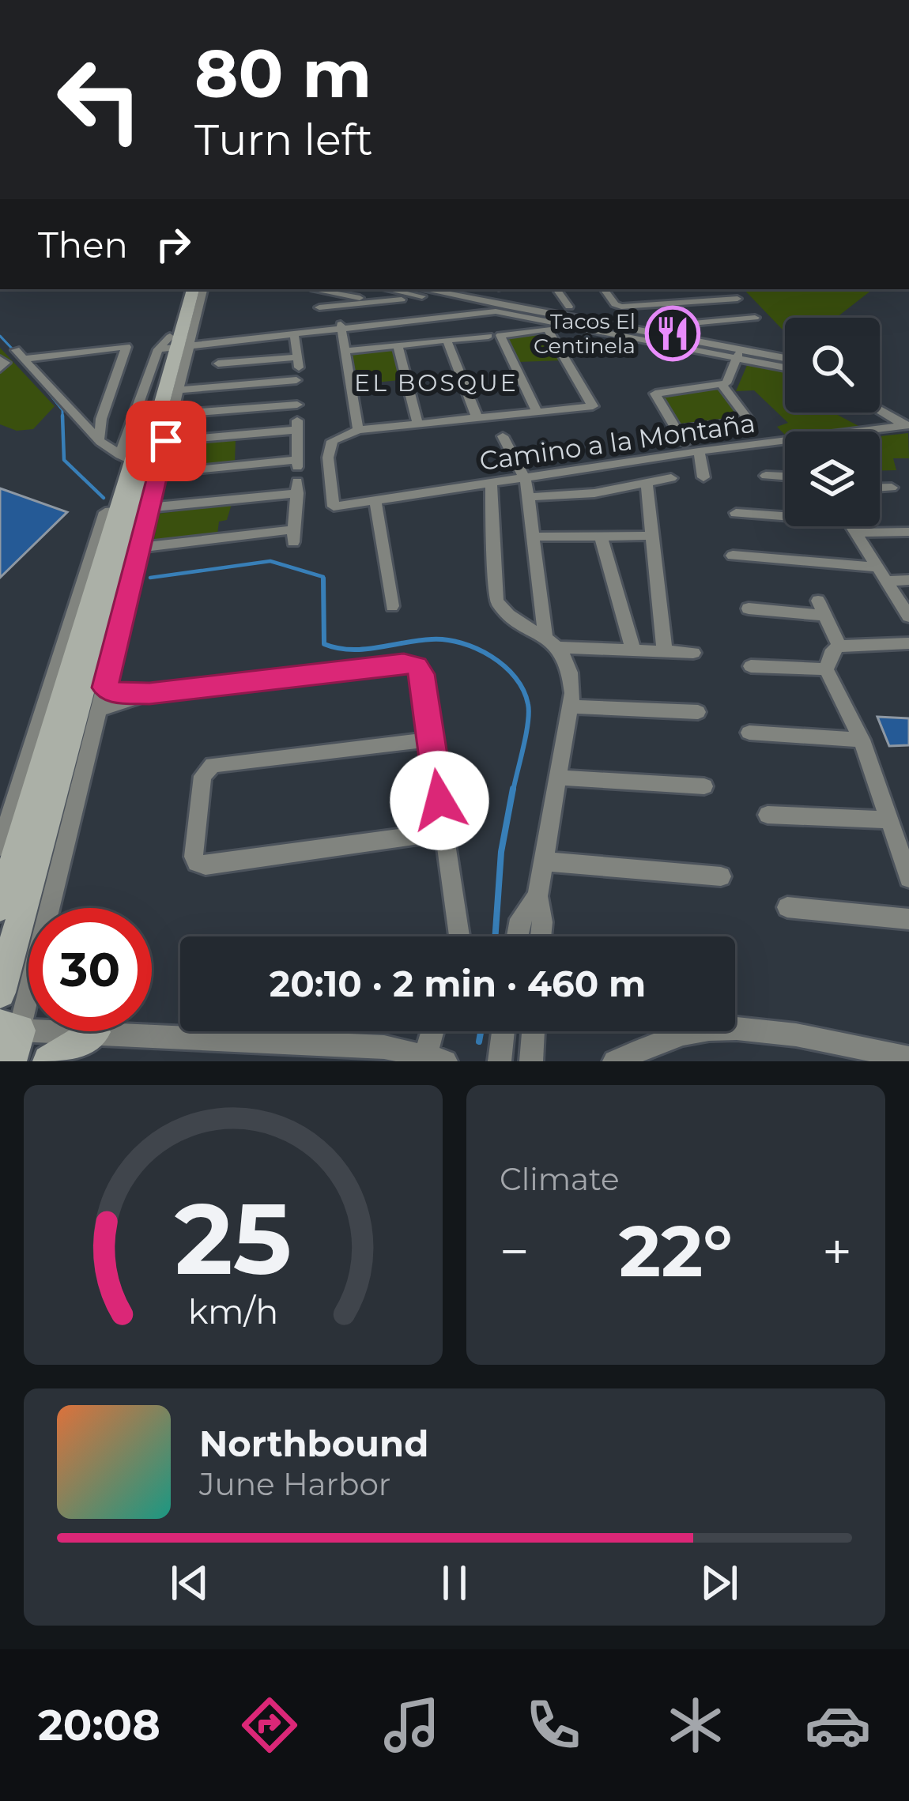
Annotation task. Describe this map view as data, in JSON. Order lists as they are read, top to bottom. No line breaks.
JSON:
{"streets":{"street":["Camino a la Montaña"]},"districts":["EL BOSQUE"],"places":{"restaurant":["Tacos El Centinela"]},"page":{"turn":["80 m","Turn left"],"then":"Then","limit":"30","trip":"20:10 · 2 min · 460 m","tile":"Climate","heat":["−","22°","+"],"song":["Northbound","June Harbor"],"tabs":"20:08","gauge":["25","km/h"]}}
